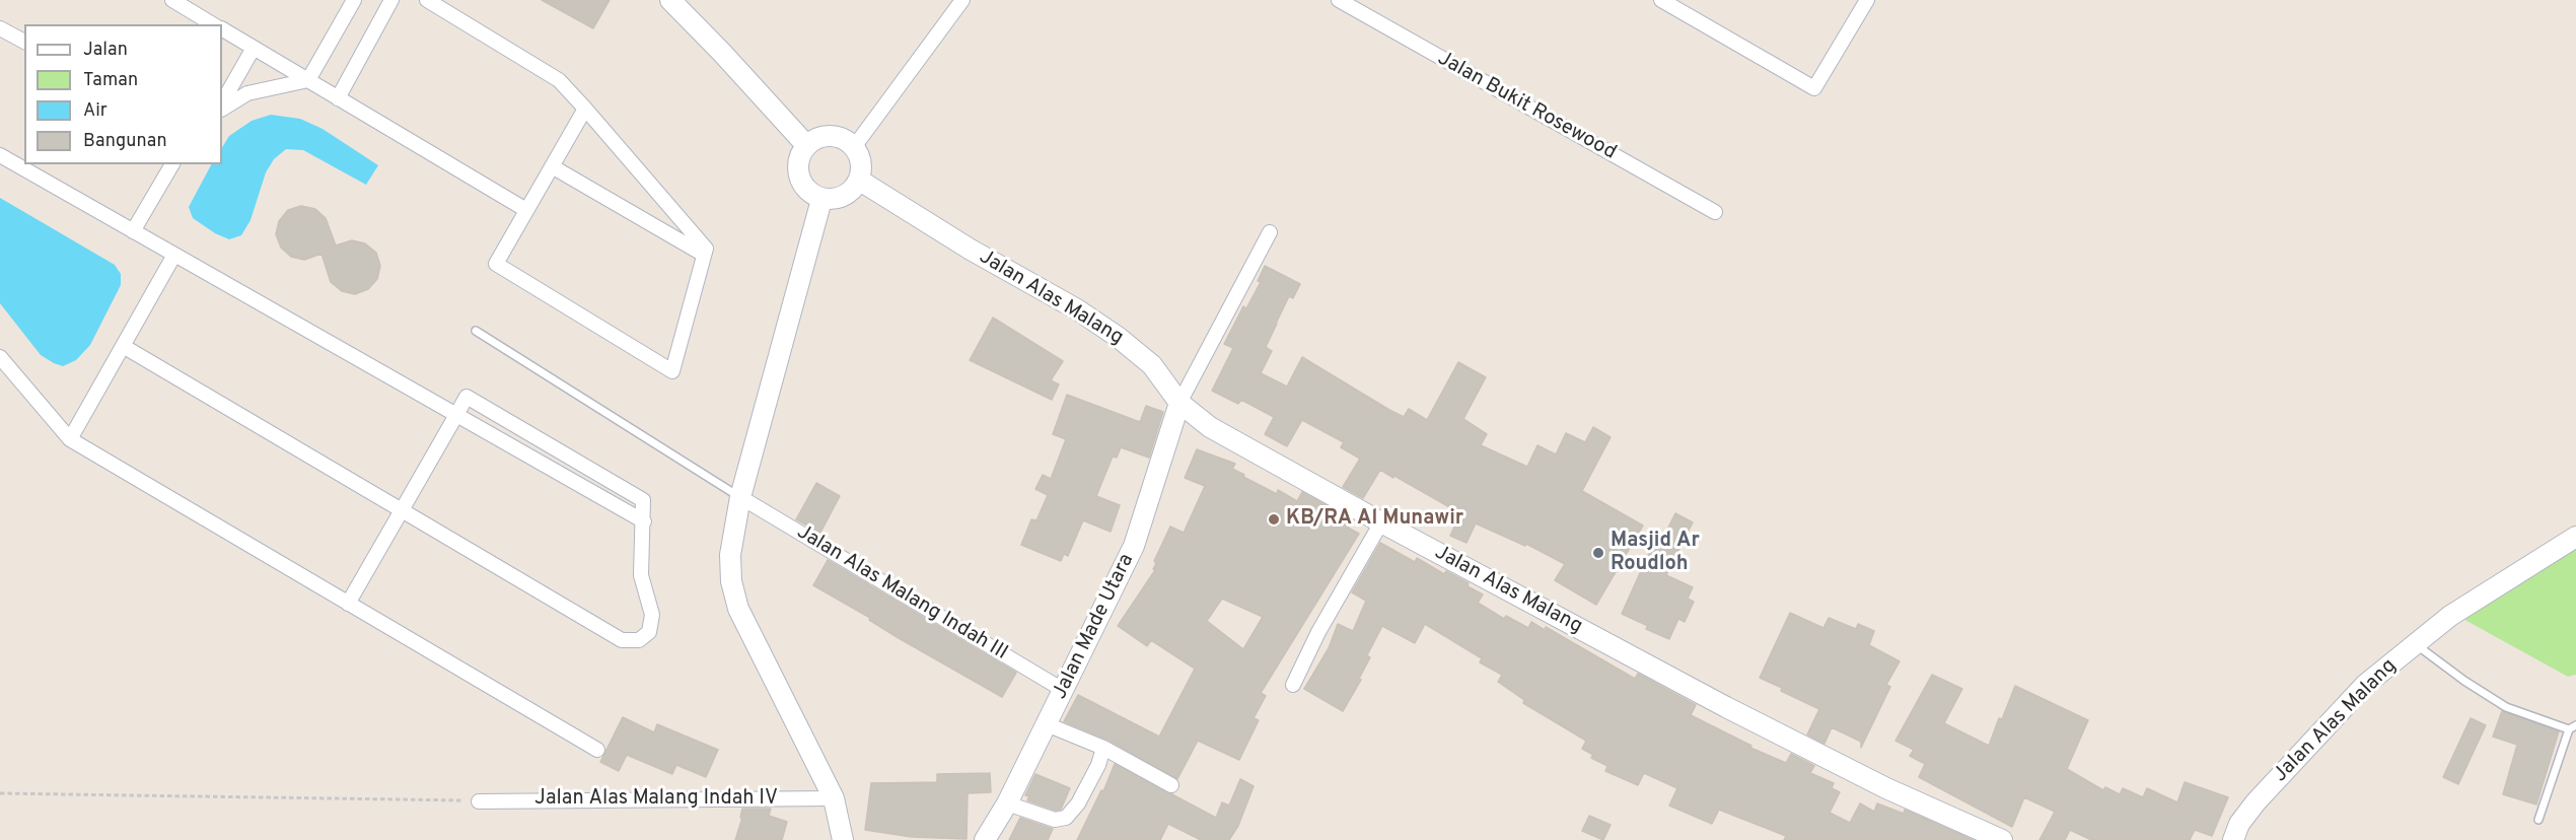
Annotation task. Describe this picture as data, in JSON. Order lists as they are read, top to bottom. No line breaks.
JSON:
{"streets":{"main road":["Jalan Alas Malang","Jalan Made Utara"],"street":["Jalan Bukit Rosewood","Jalan Alas Malang Indah III","Jalan Alas Malang Indah IV"]},"crossings":[["Jalan Alas Malang","Jalan Made Utara"],["Jalan Alas Malang Indah III","Jalan Made Utara"]],"places":["KB/RA Al Munawir","Masjid Ar Roudloh"],"legend":["Jalan","Taman","Air","Bangunan"]}
